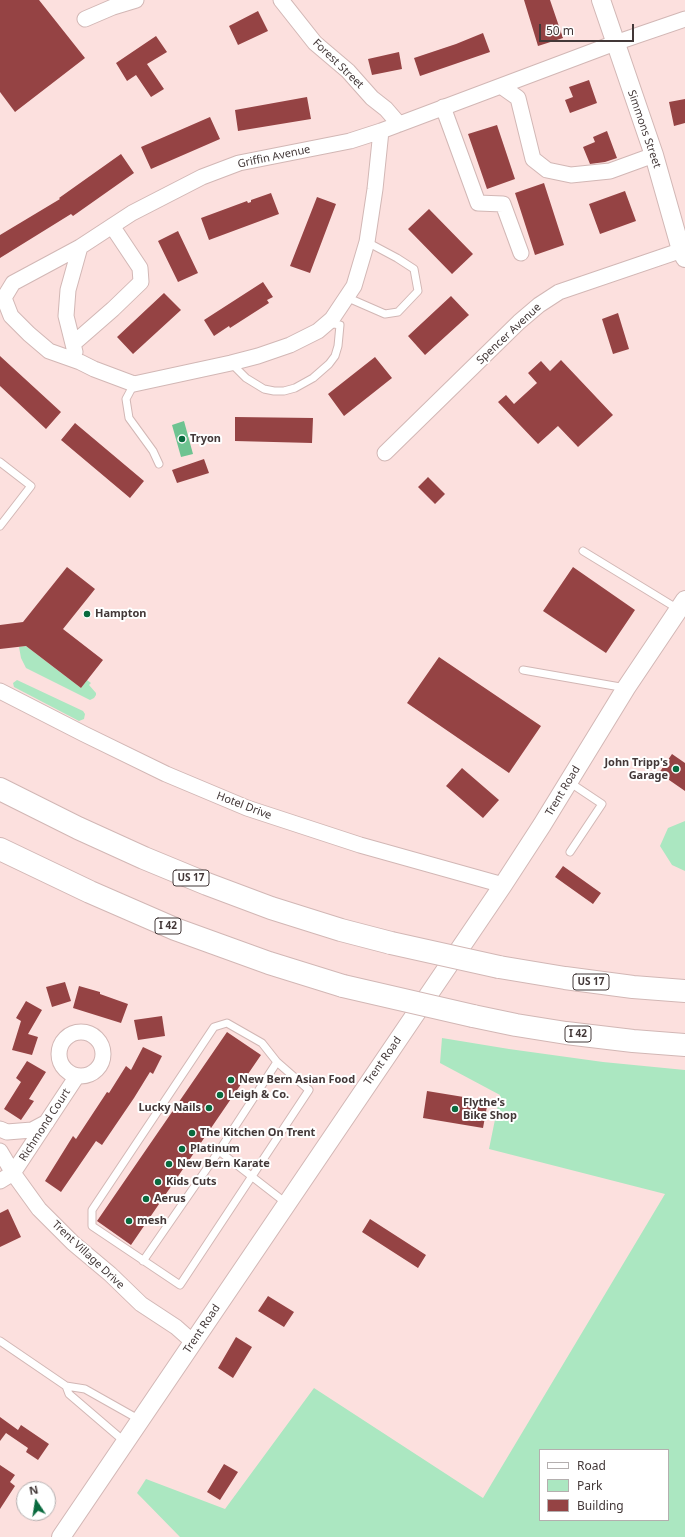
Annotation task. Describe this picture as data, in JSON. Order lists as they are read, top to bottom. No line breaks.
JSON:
{"streets":{"highway":["US 17","I 42"],"street":["Forest Street","Simmons Street","Griffin Avenue","Spencer Avenue","Trent Road","Hotel Drive","Richmond Court","Trent Village Drive"]},"crossings":[["Forest Street","Griffin Avenue"],["Simmons Street","Griffin Avenue"],["Simmons Street","Spencer Avenue"],["Trent Road","Hotel Drive"],["Trent Road","Trent Village Drive"],["Richmond Court","Trent Village Drive"]],"places":["Tryon","Hampton","John Tripp's Garage","New Bern Asian Food","Leigh & Co.","Lucky Nails","Flythe's Bike Shop","The Kitchen On Trent","Platinum","New Bern Karate","Kids Cuts","Aerus","mesh"],"legend":["Road","Park","Building"],"scale_bar":"50 m","north":"top"}
